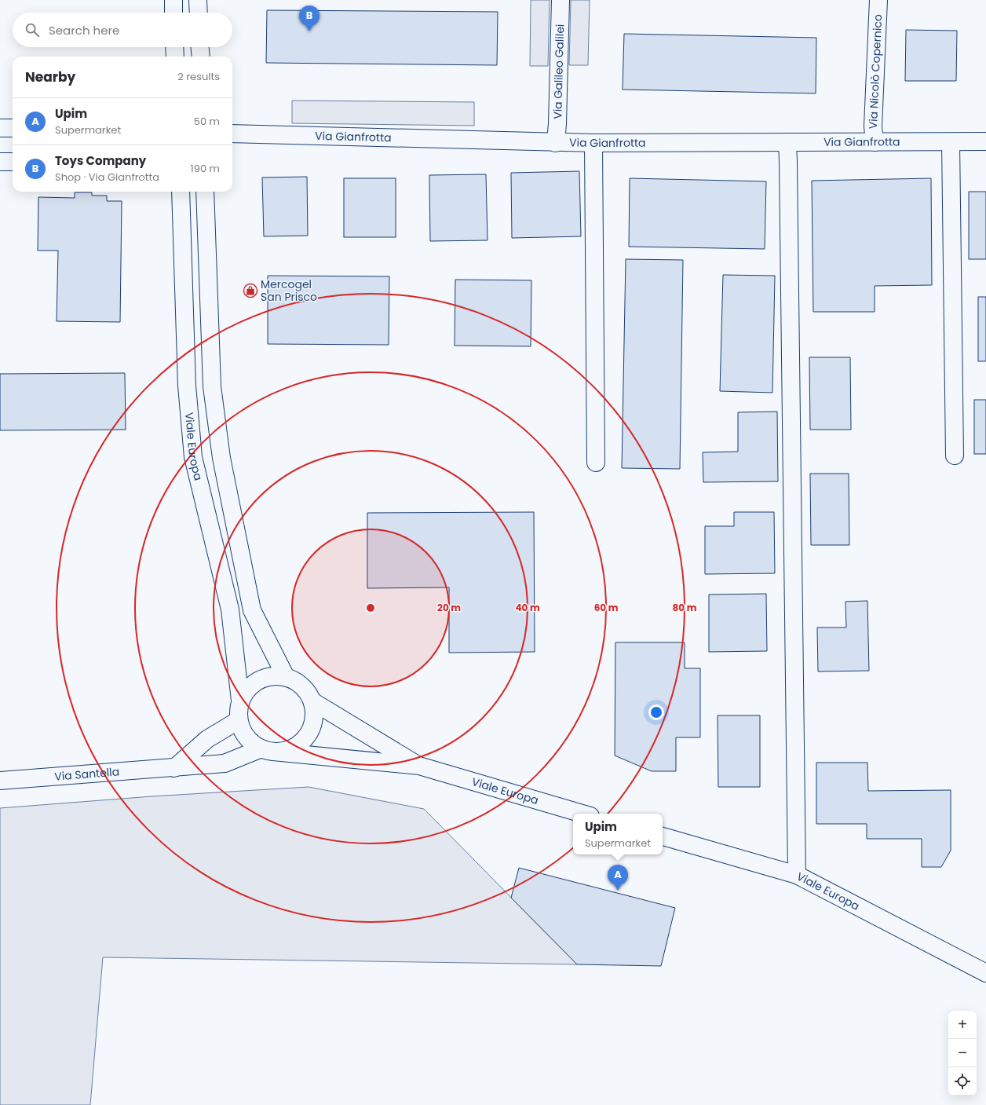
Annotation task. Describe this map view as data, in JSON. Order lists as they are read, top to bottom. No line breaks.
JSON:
{"streets":{"street":["Via Galileo Galilei","Via Nicolò Copernico","Via Gianfrotta","Viale Europa","Via Santella"]},"crossings":[["Via Galileo Galilei","Via Gianfrotta"],["Via Nicolò Copernico","Via Gianfrotta"],["Viale Europa","Via Santella"]],"places":{"shop":["Mercogel San Prisco"]},"page":{"pins":["B","A"],"search":"Search here","heading":["Nearby","2 results"],"list":[{"mark":"A","name":"Upim","note":"Supermarket","value":"50 m"},{"mark":"B","name":"Toys Company","note":"Shop · Via Gianfrotta","value":"190 m"}],"popup":["Upim","Supermarket"],"map_buttons":["+","−"]},"rings":["20 m","40 m","60 m","80 m"]}
